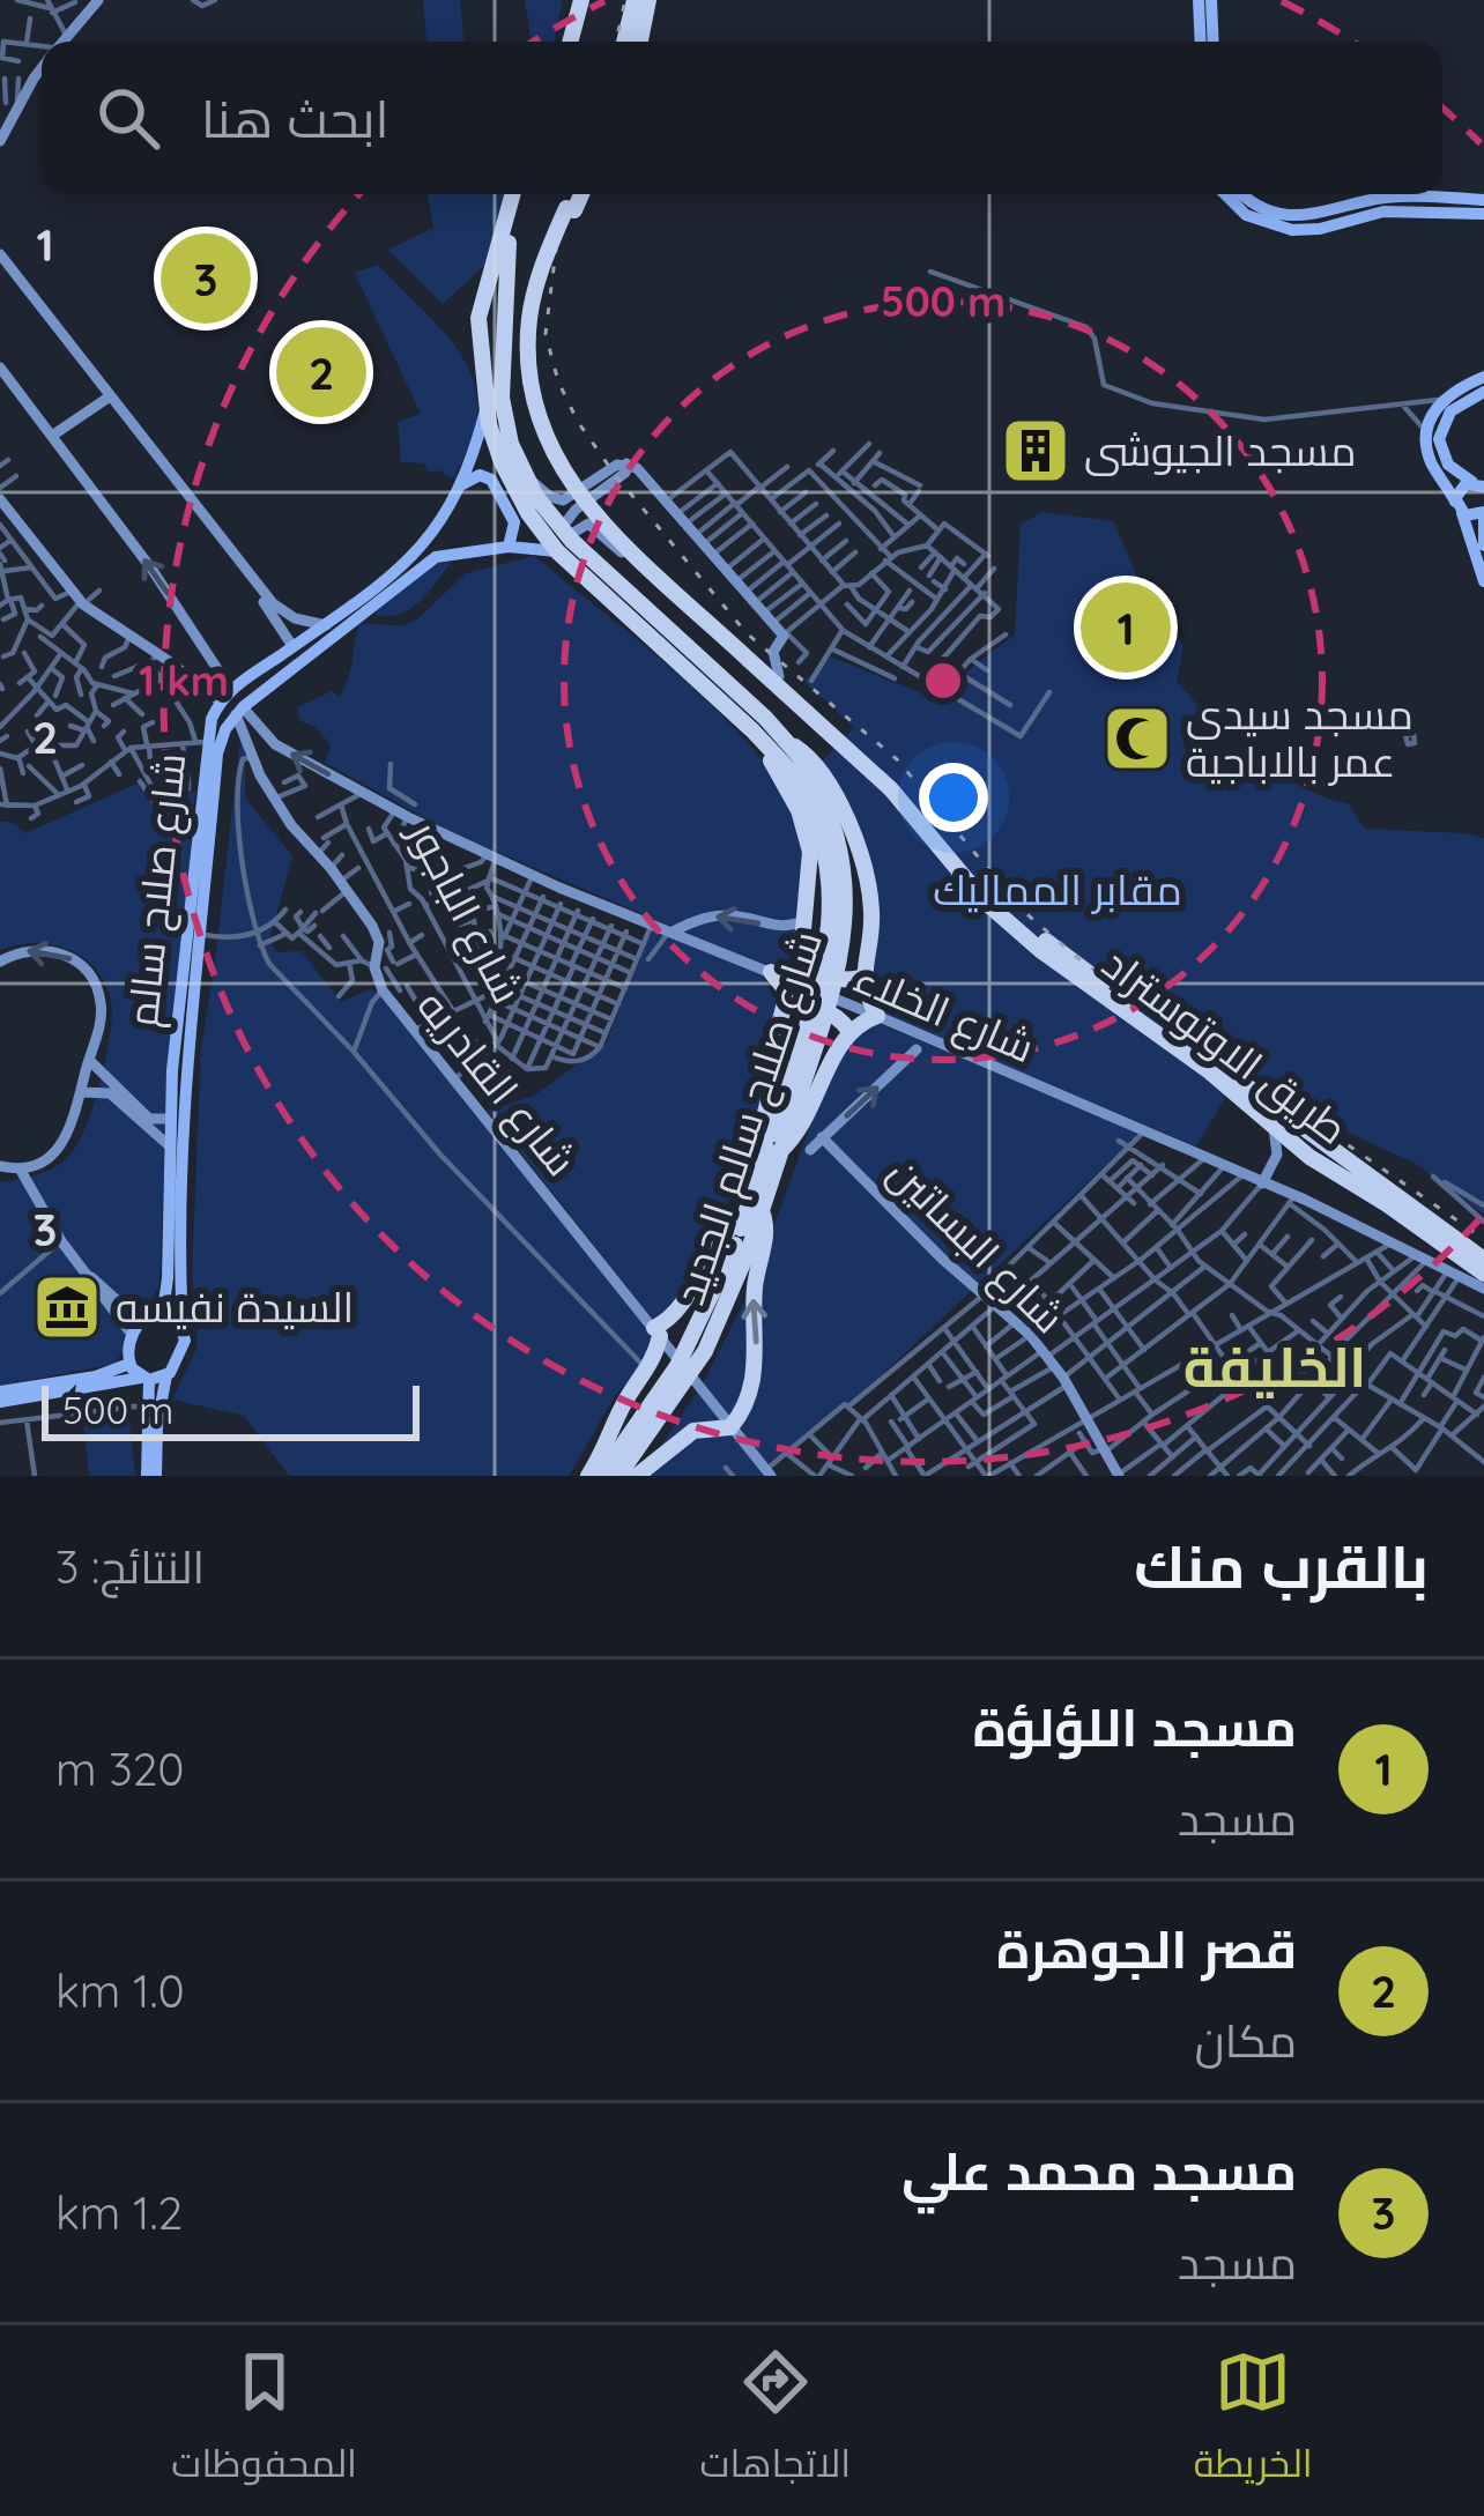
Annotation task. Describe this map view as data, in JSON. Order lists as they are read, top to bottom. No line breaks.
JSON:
{"streets":{"highway":["شارع صلاح سالم","طريق الاوتوستراد","شارع صلاح سالم الجديد"],"street":["شارع الباجور","شارع الخلاء","شارع القادريه","شارع البساتين"]},"crossings":[["شارع صلاح سالم","شارع القادريه"],["شارع صلاح سالم","شارع صلاح سالم الجديد"],["شارع الخلاء","طريق الاوتوستراد"]],"districts":["الخليفة"],"parks":["مقابر المماليك"],"places":{"building":["مسجد الجيوشى"],"mosque":["مسجد سيدى عمر بالاباجية"],"museum":["السيدة نفيسه"]},"scale_bar":"500 m","page":{"search":"ابحث هنا","pins":["3","2","1"],"scale":"500 m","heading":["بالقرب منك","النتائج: 3"],"list":[{"mark":"1","name":"مسجد اللؤلؤة","note":"مسجد","value":"320 m"},{"mark":"2","name":"قصر الجوهرة","note":"مكان","value":"1.0 km"},{"mark":"3","name":"مسجد محمد علي","note":"مسجد","value":"1.2 km"}],"nav":["الخريطة","الاتجاهات","المحفوظات"]},"grid":{"rows":["1","2","3"]},"rings":["500 m","1 km"]}
